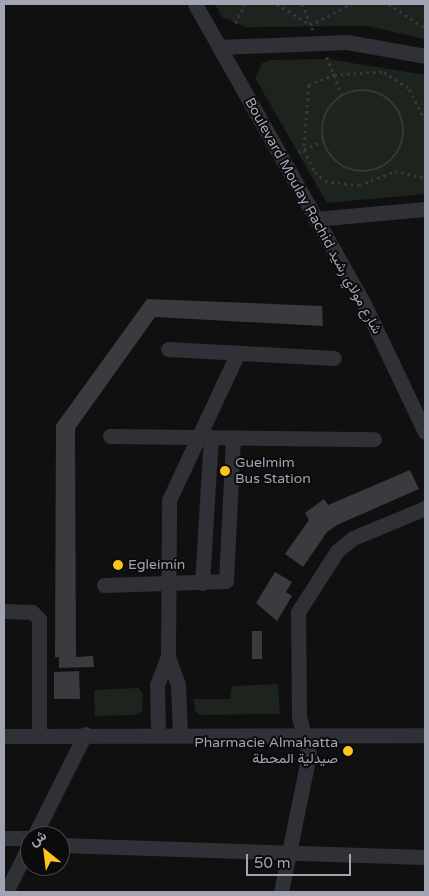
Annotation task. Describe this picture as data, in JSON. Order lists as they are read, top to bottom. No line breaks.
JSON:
{"streets":{"street":["Boulevard Moulay Rachid شارع مولاي رشيد"]},"places":["Guelmim Bus Station","Egleimín","Pharmacie Almahatta صيدلية المحطة"],"scale_bar":"50 m","north":"top left"}
